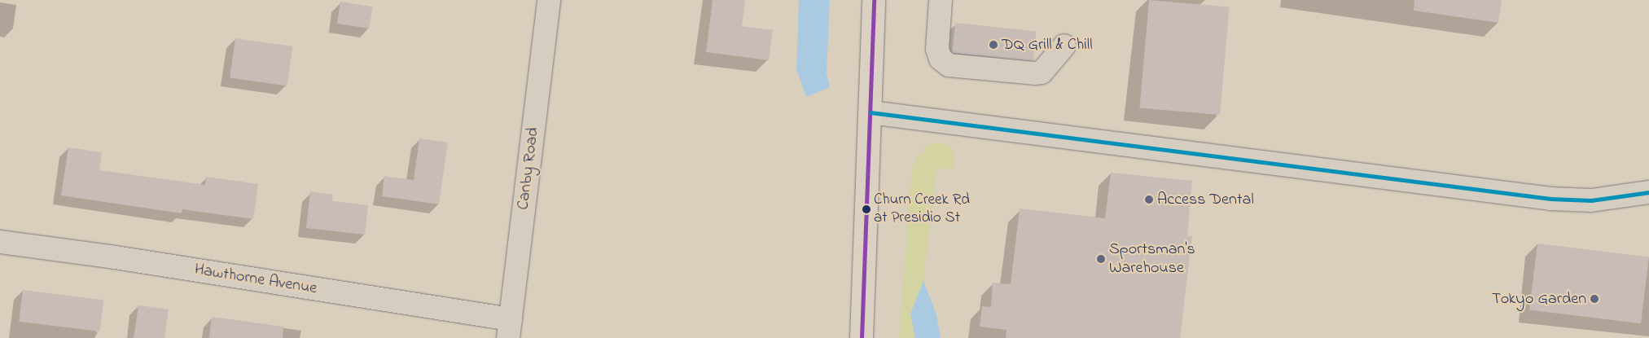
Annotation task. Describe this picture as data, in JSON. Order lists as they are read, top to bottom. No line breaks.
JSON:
{"streets":{"street":["Canby Road","Hawthorne Avenue"]},"crossings":[["Canby Road","Hawthorne Avenue"]],"places":["DQ Grill & Chill","Access Dental","Churn Creek Rd at Presidio St","Sportsman's Warehouse","Tokyo Garden"]}
